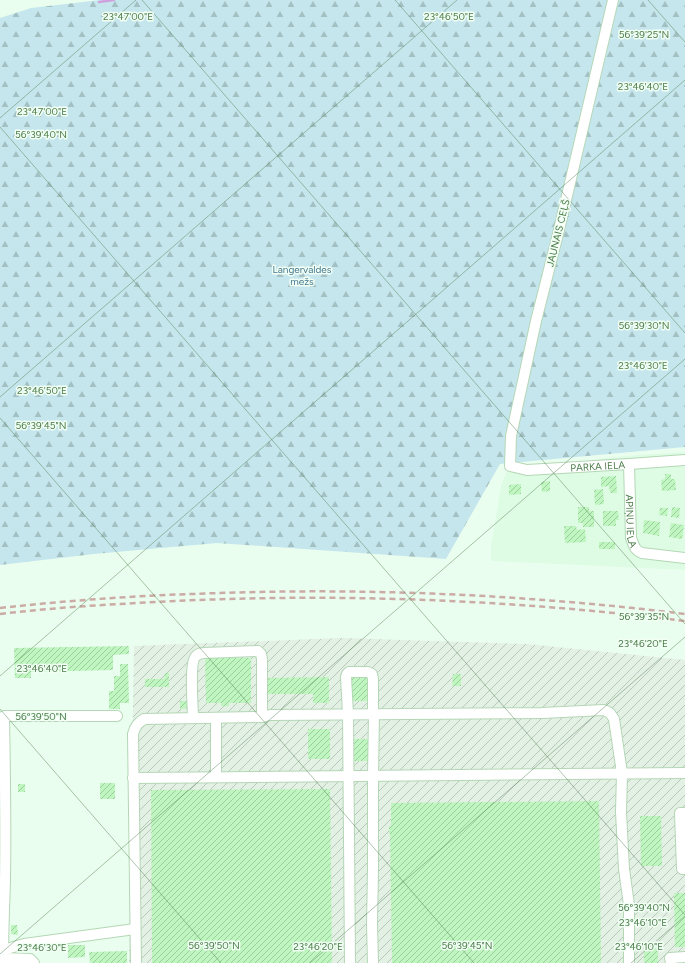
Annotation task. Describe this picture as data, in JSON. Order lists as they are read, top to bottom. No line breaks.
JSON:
{"streets":{"street":["JAUNAIS CEĻŠ","PARKA IELA","APIŅU IELA"]},"crossings":[["JAUNAIS CEĻŠ","PARKA IELA"],["PARKA IELA","APIŅU IELA"]],"parks":["Langervaldes mežs"],"coordinates":["23°47'00\"E","23°46'50\"E","56°39'25\"N","23°46'40\"E","56°39'40\"N","56°39'30\"N","23°46'30\"E","56°39'45\"N","56°39'35\"N","23°46'20\"E","56°39'50\"N","23°46'10\"E"]}
